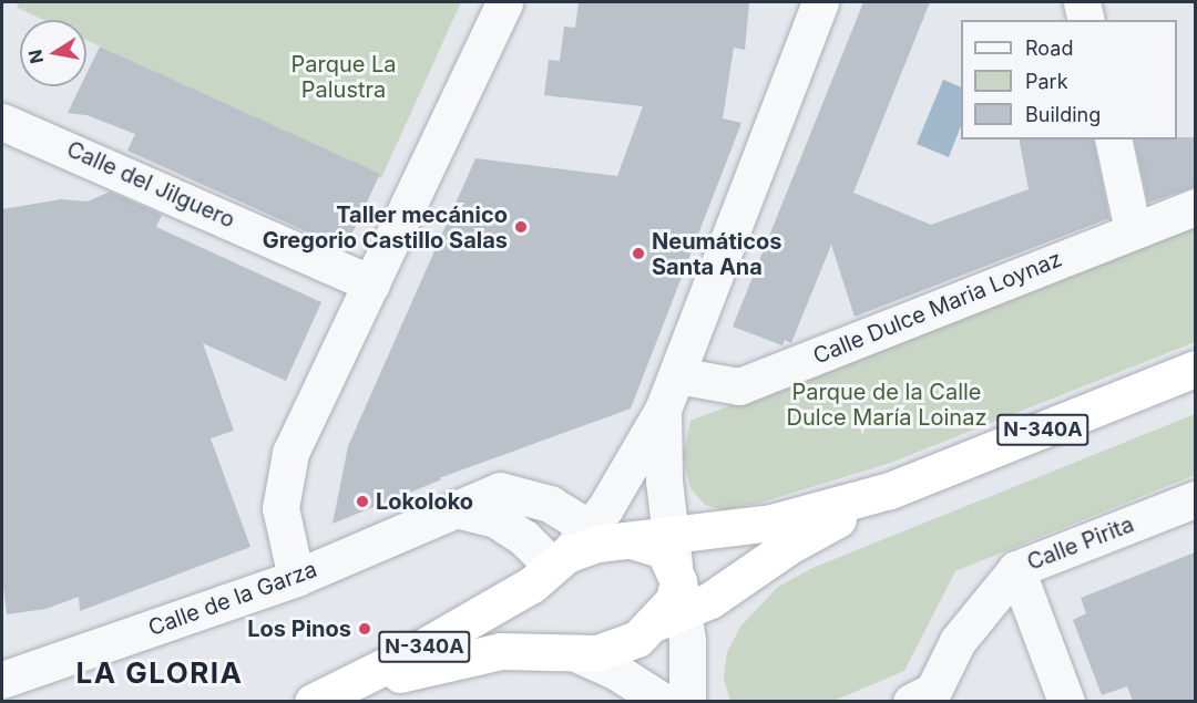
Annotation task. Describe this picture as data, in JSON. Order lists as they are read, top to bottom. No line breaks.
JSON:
{"streets":{"highway":["N-340A"],"street":["Calle del Jilguero","Calle Dulce Maria Loynaz","Calle Pirita","Calle de la Garza"]},"crossings":[["N-340A","Calle de la Garza"]],"districts":["LA GLORIA"],"parks":["Parque La Palustra","Parque de la Calle Dulce María Loinaz"],"places":["Taller mecánico Gregorio Castillo Salas","Neumáticos Santa Ana","Lokoloko","Los Pinos"],"legend":["Road","Park","Building"],"north":"left"}
